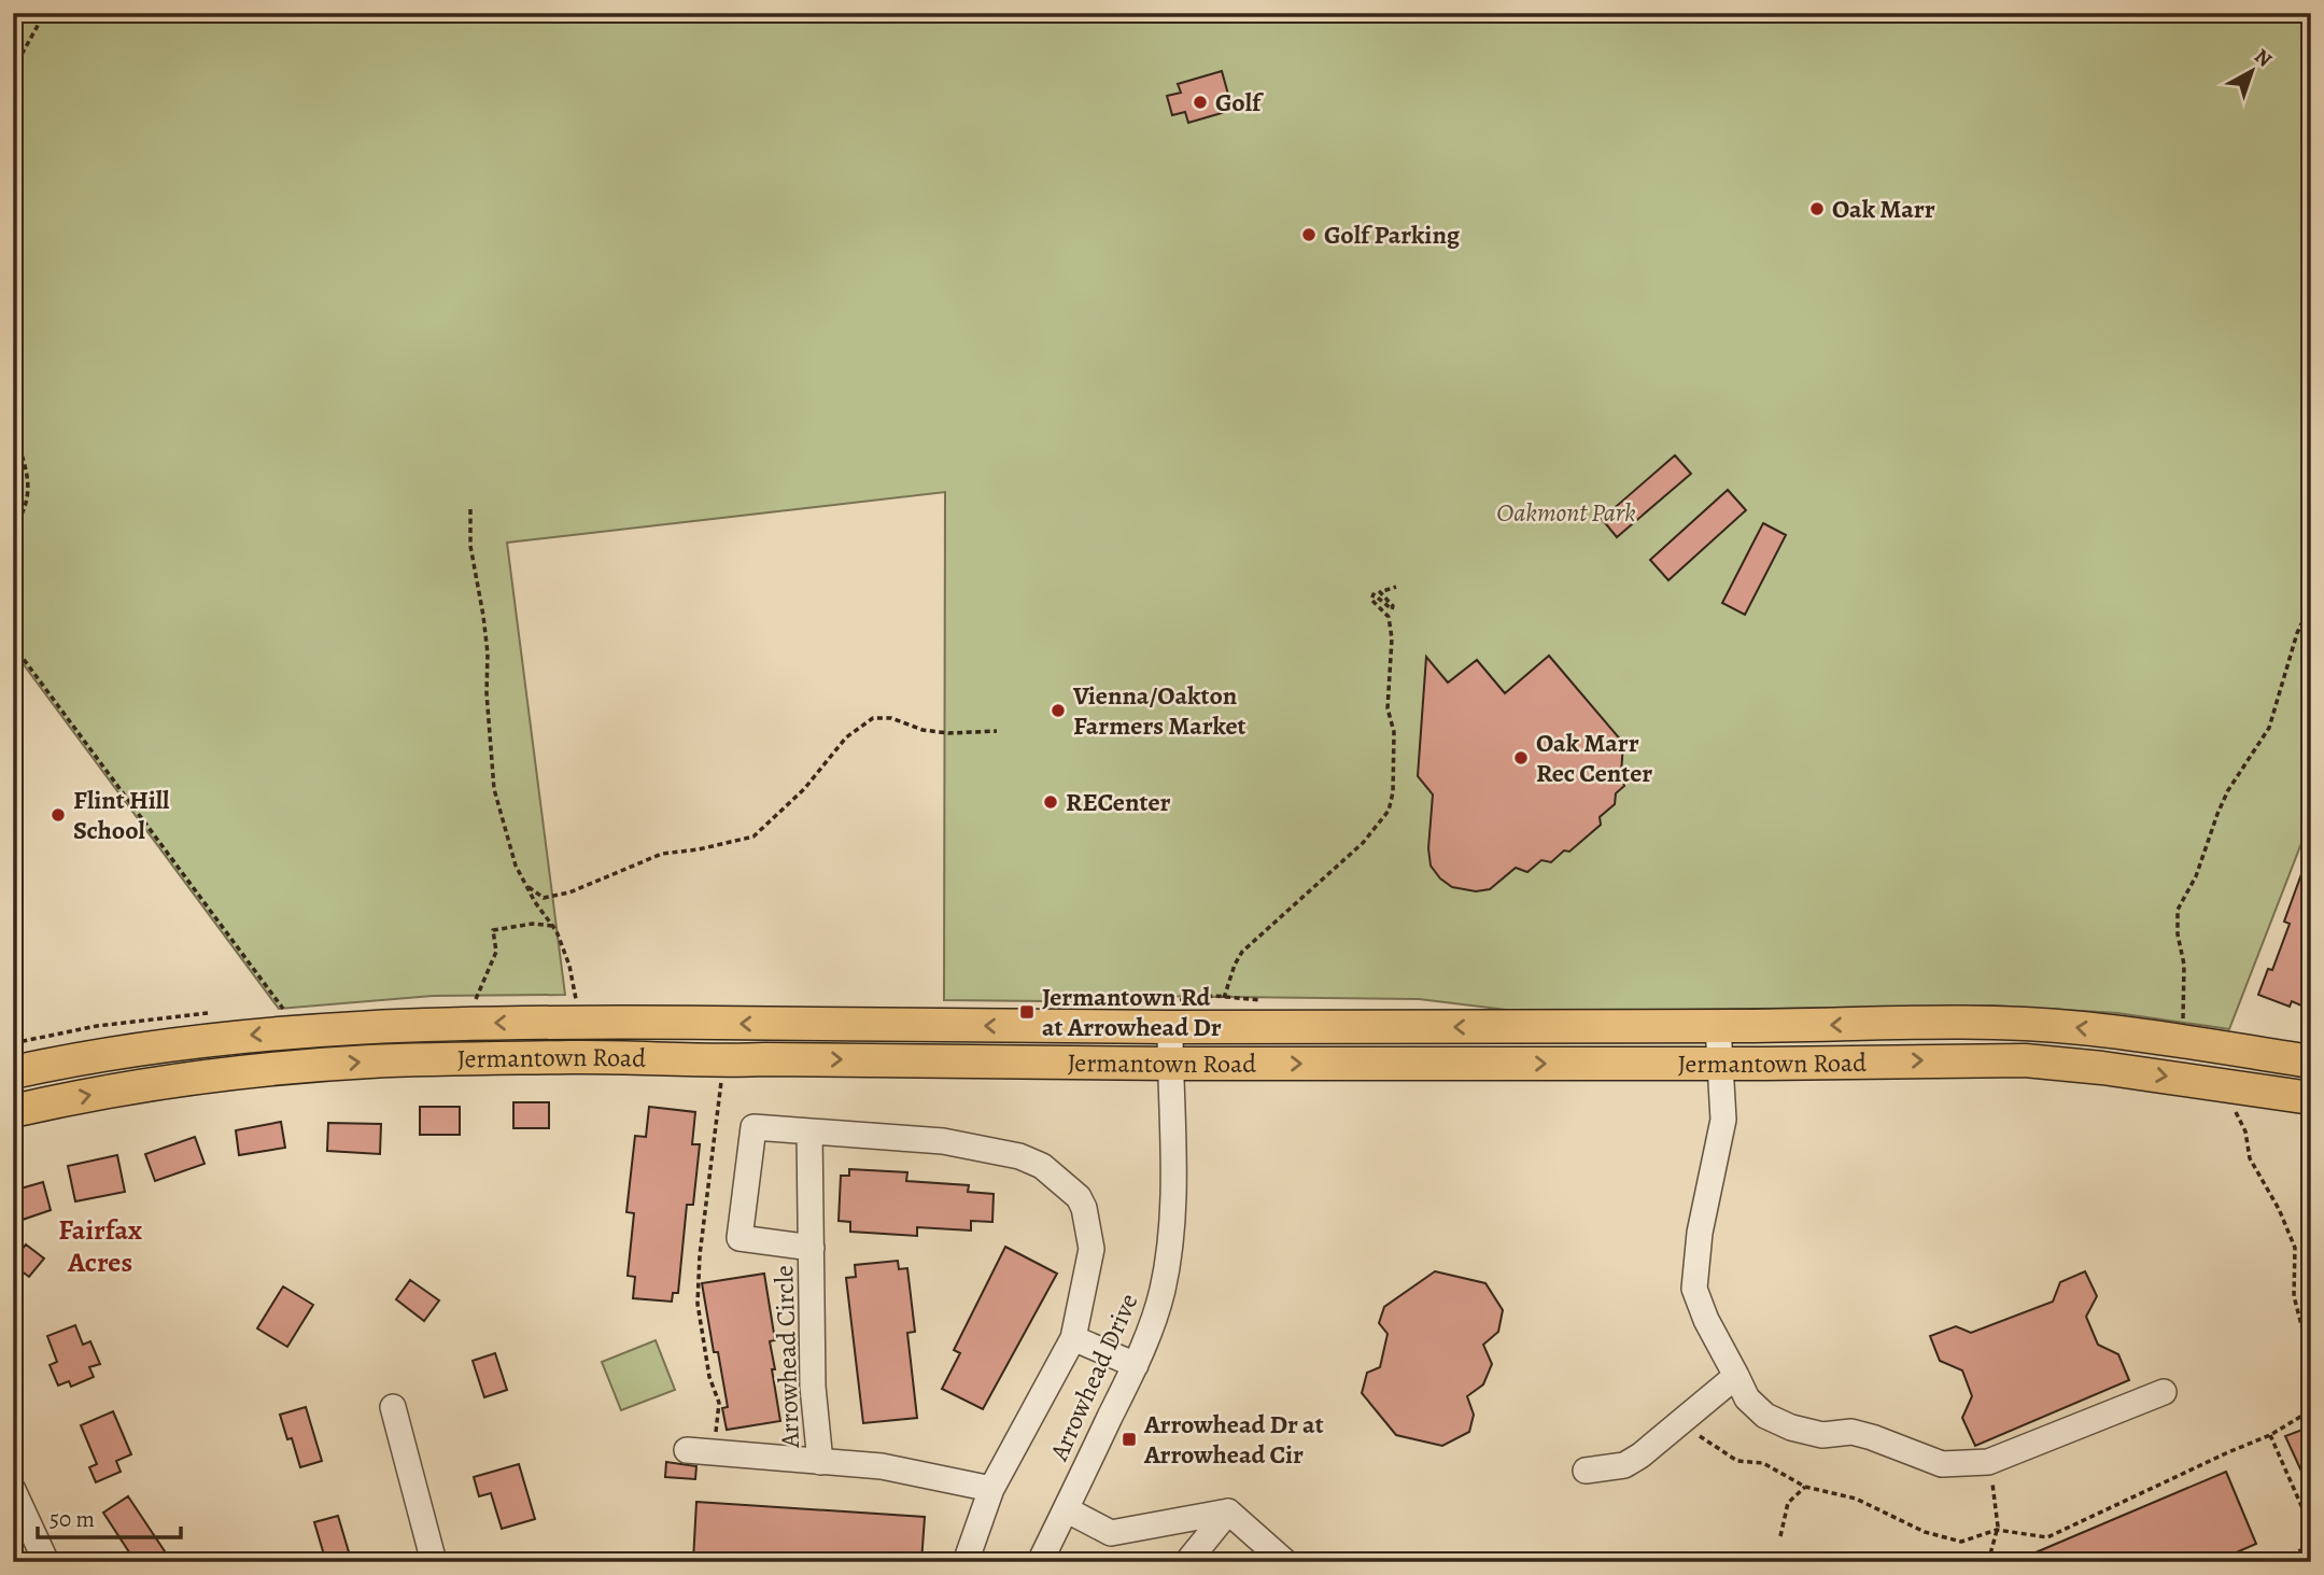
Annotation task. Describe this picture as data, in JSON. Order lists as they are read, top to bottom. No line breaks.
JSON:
{"streets":{"main road":["Jermantown Road"],"street":["Arrowhead Circle","Arrowhead Drive"]},"crossings":[["Jermantown Road","Arrowhead Drive"]],"districts":["Fairfax Acres"],"parks":["Oakmont Park"],"places":{"other":["Golf","Oak Marr","Golf Parking","Vienna/Oakton Farmers Market","Oak Marr Rec Center","RECenter","Flint Hill School"],"transit":["Jermantown Rd at Arrowhead Dr","Arrowhead Dr at Arrowhead Cir"]},"scale_bar":"50 m","north":"top right"}
